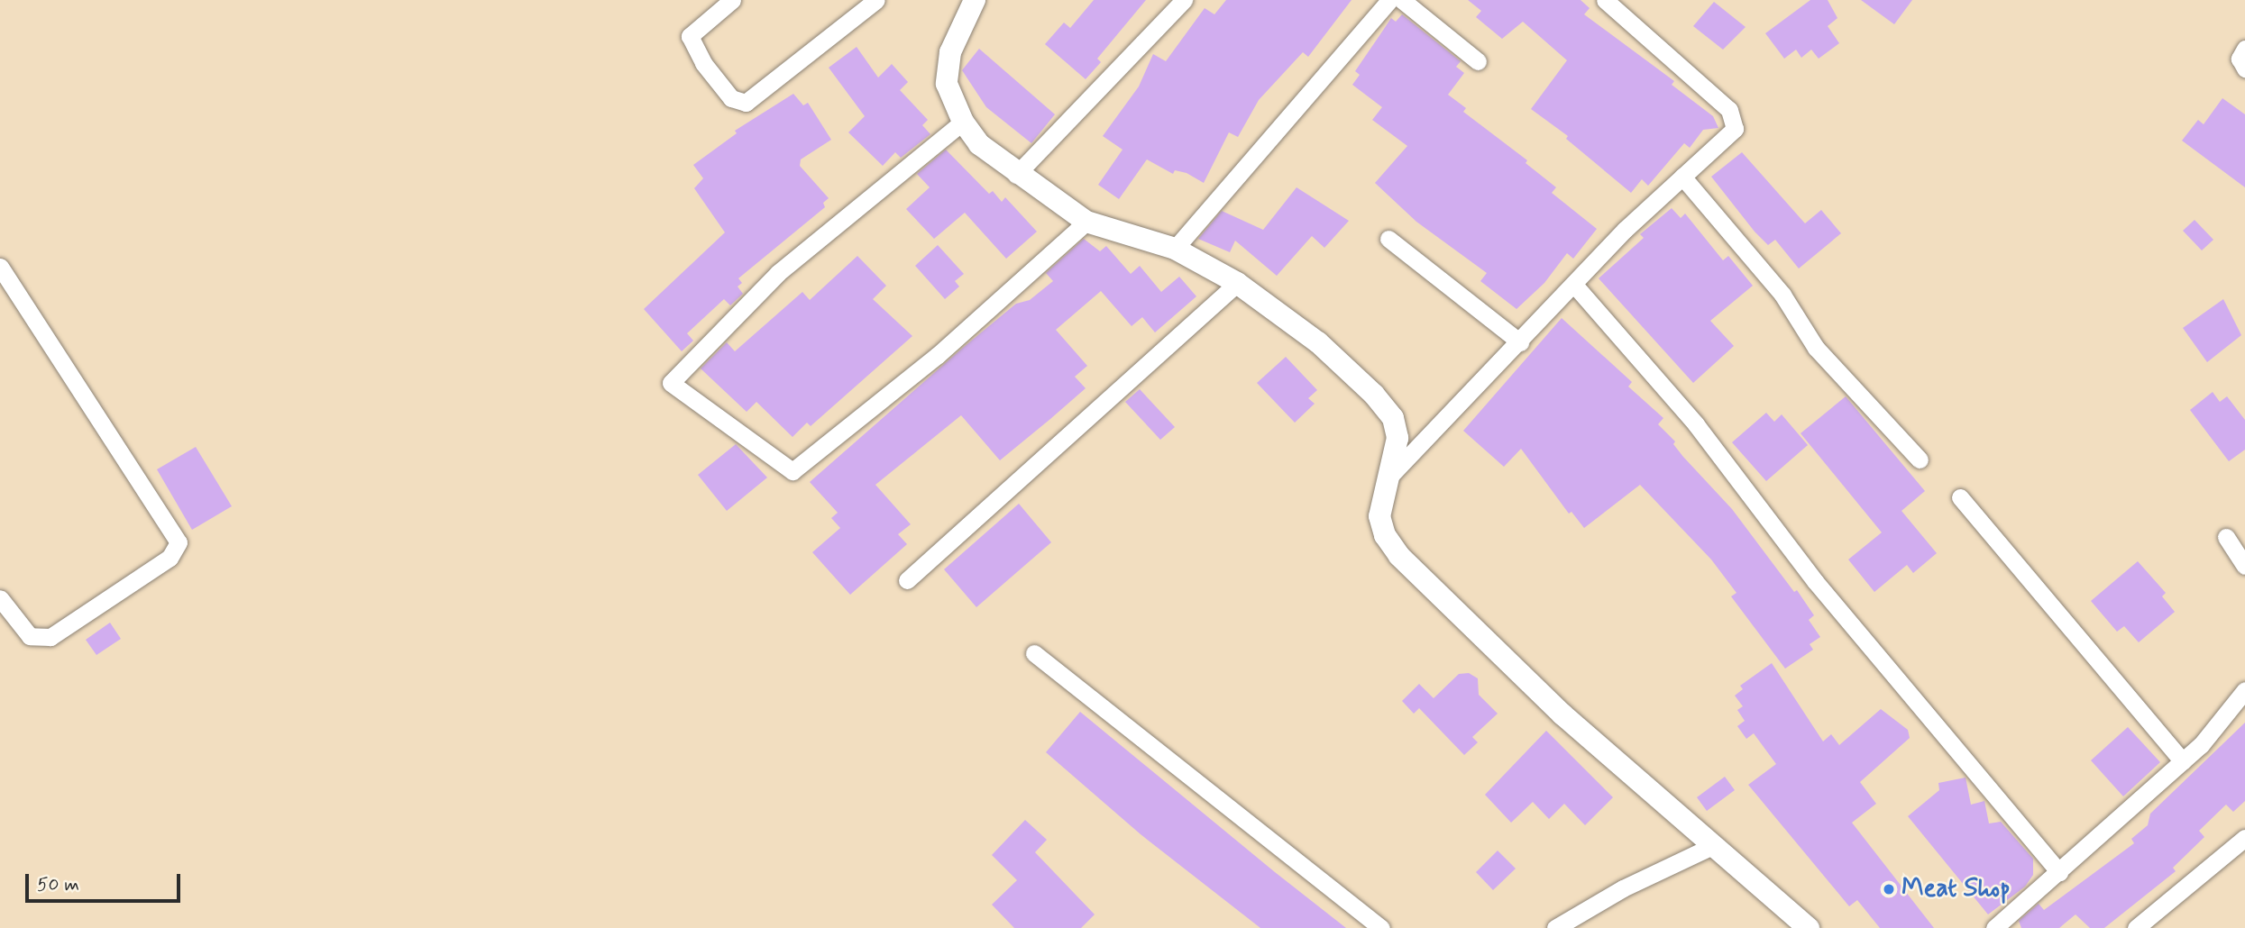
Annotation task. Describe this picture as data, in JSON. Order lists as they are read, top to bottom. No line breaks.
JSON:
{"places":["Meat Shop"],"scale_bar":"50 m"}
